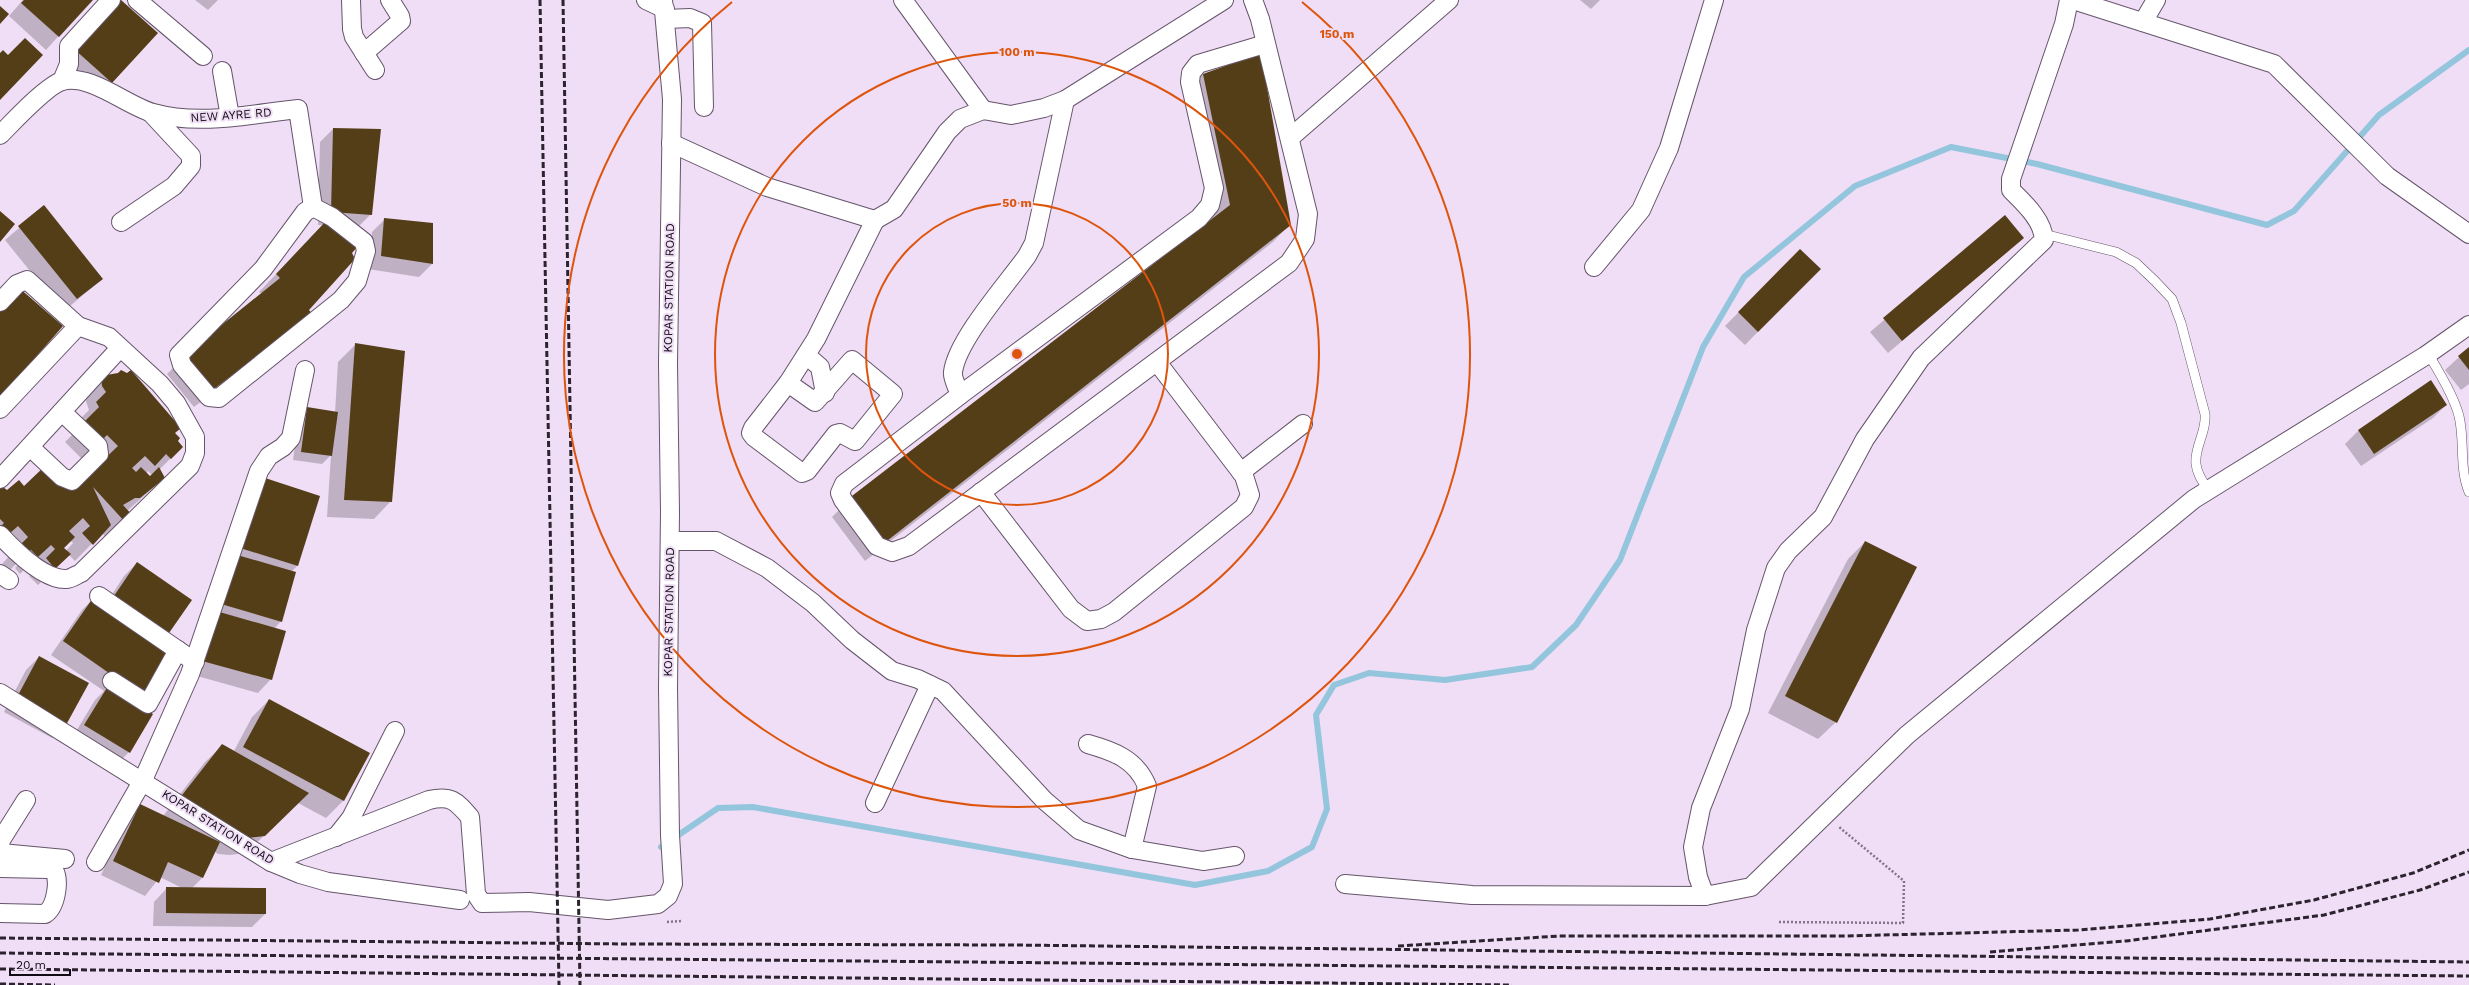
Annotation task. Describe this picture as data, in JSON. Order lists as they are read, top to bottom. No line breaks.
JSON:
{"streets":{"street":["NEW AYRE RD","KOPAR STATION ROAD"]},"scale_bar":"20 m","rings":["150 m","100 m","50 m"]}
